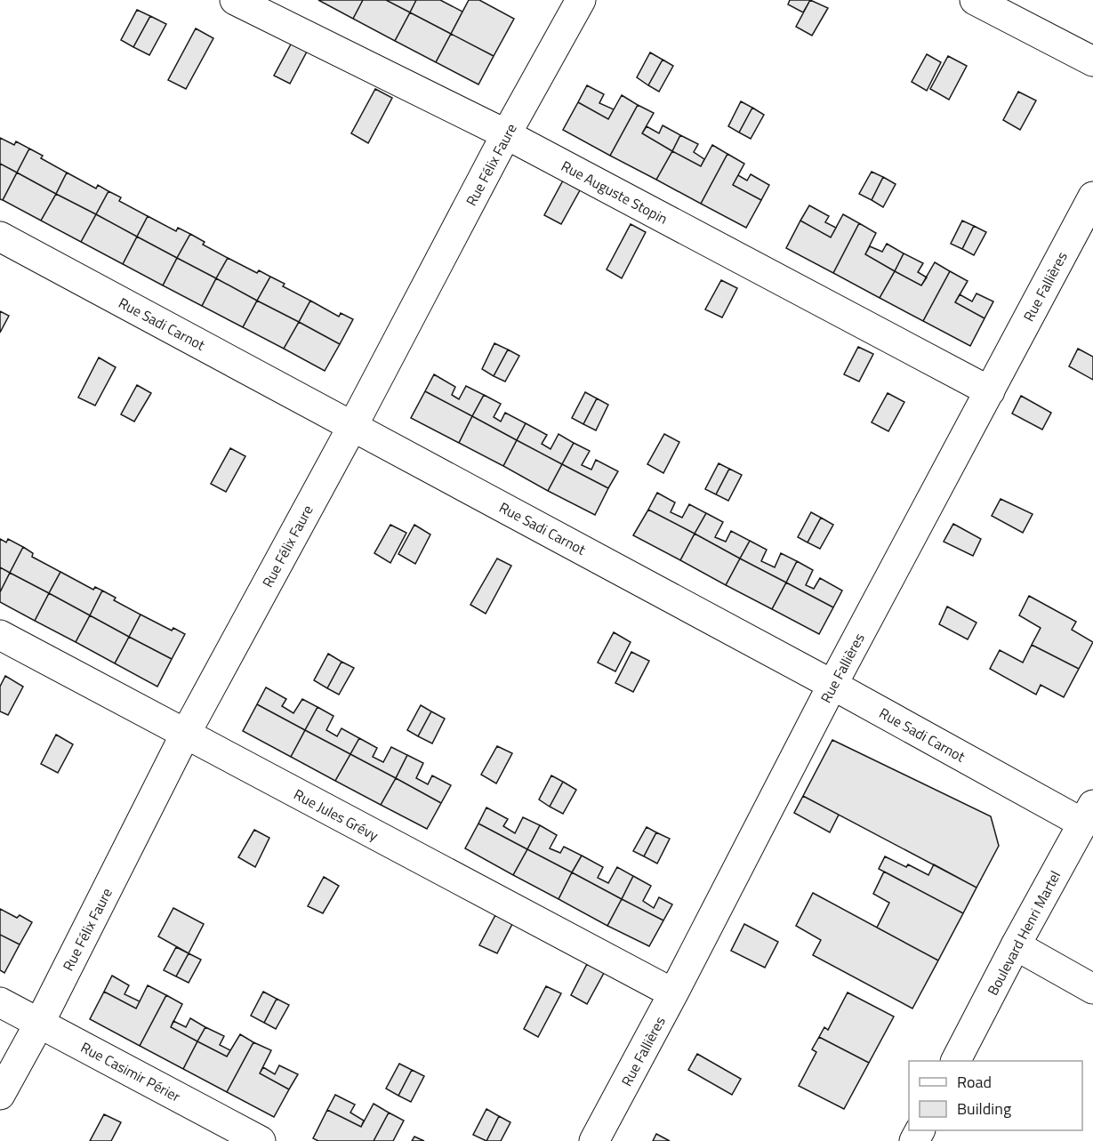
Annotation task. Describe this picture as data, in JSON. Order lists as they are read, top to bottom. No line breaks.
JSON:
{"streets":{"street":["Rue Félix Faure","Rue Auguste Stopin","Rue Fallières","Rue Sadi Carnot","Rue Jules Grévy","Boulevard Henri Martel","Rue Casimir Périer"]},"crossings":[["Rue Félix Faure","Rue Auguste Stopin"],["Rue Félix Faure","Rue Sadi Carnot"],["Rue Félix Faure","Rue Jules Grévy"],["Rue Félix Faure","Rue Casimir Périer"],["Rue Auguste Stopin","Rue Fallières"],["Rue Fallières","Rue Sadi Carnot"],["Rue Fallières","Rue Jules Grévy"],["Rue Sadi Carnot","Boulevard Henri Martel"]],"legend":["Road","Building"]}
